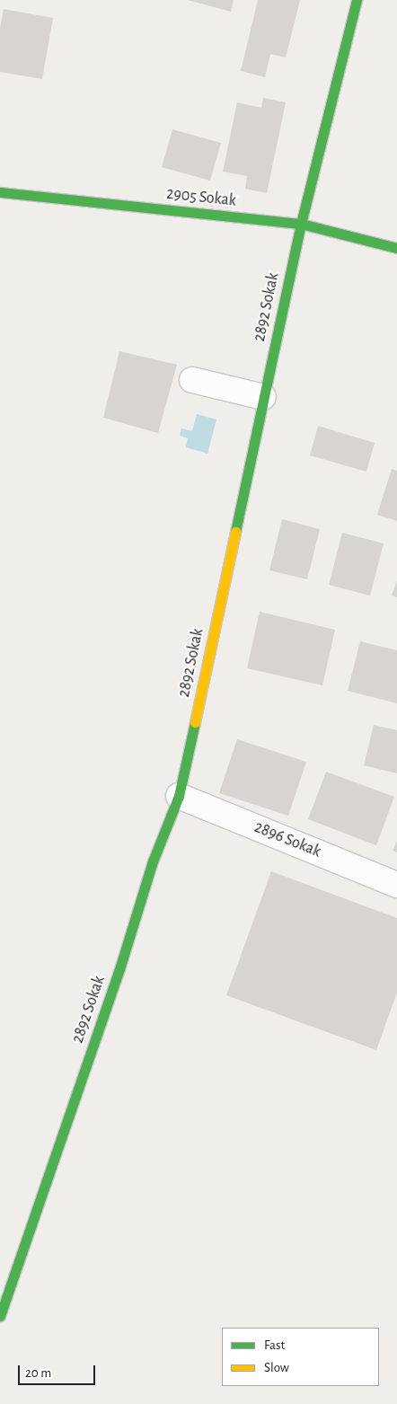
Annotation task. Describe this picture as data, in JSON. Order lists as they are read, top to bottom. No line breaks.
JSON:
{"streets":{"street":["2905 Sokak","2892 Sokak","2896 Sokak"]},"crossings":[["2905 Sokak","2892 Sokak"],["2892 Sokak","2896 Sokak"]],"legend":["Fast","Slow"],"scale_bar":"20 m"}
